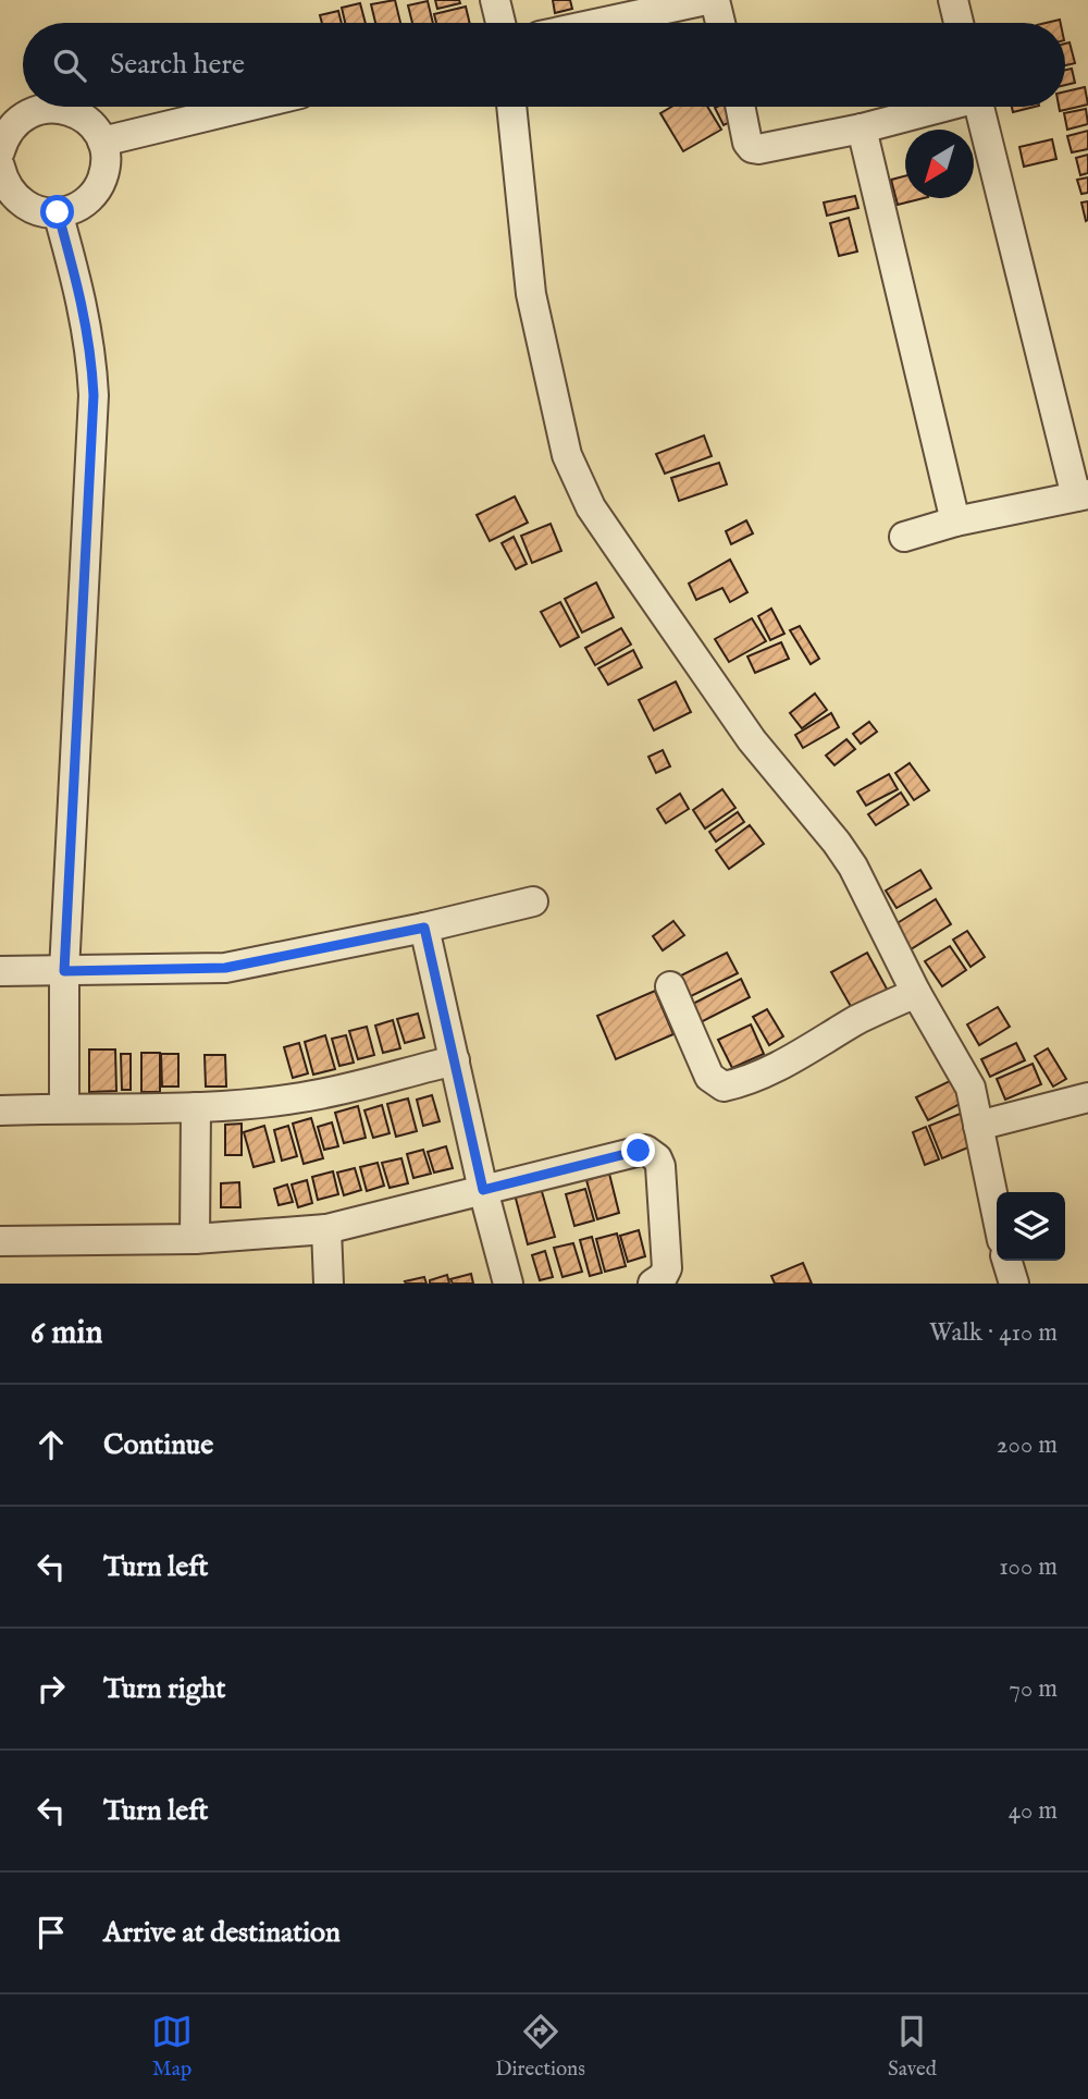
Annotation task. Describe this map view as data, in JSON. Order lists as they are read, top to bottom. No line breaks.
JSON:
{"north":"bottom left","page":{"search":"Search here","heading":["6 min","Walk · 410 m"],"list":[["Continue","200 m"],["Turn left","100 m"],["Turn right","70 m"],["Turn left","40 m"],"Arrive at destination"],"nav":["Map","Directions","Saved"]}}
